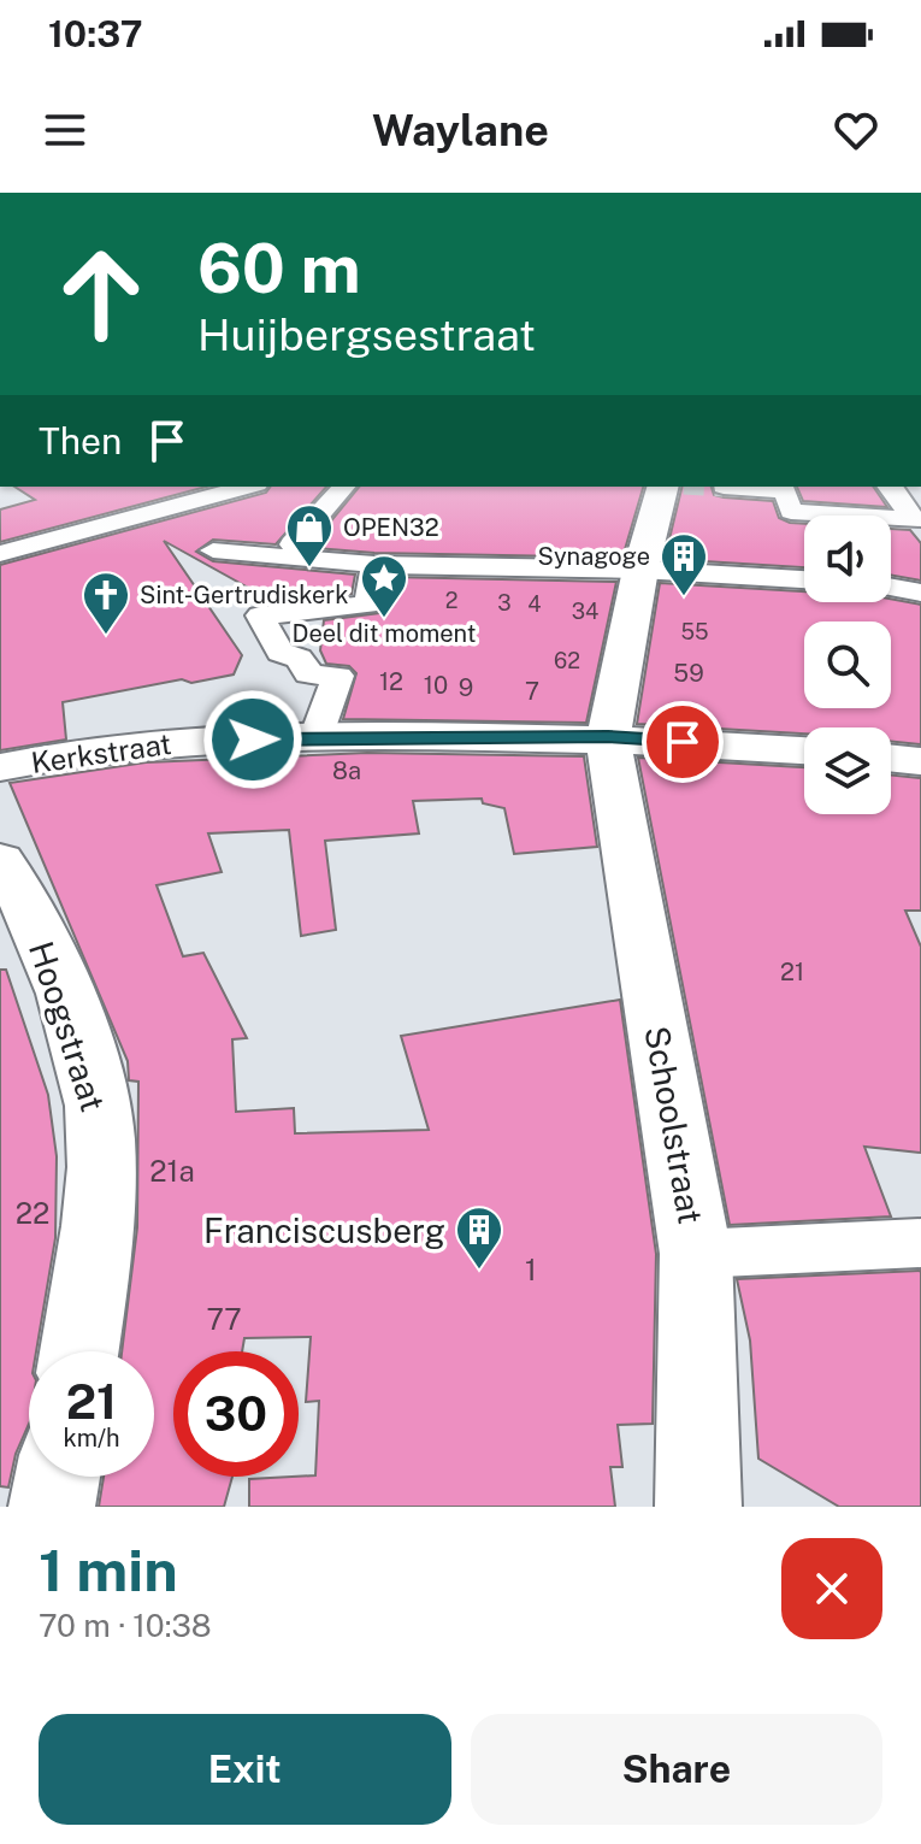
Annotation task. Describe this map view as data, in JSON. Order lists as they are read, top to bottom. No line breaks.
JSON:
{"streets":{"street":["Kerkstraat","Hoogstraat","Schoolstraat"]},"crossings":[["Kerkstraat","Schoolstraat"]],"places":{"shop":["OPEN32"],"building":["Synagoge","Franciscusberg"],"place":["Deel dit moment"],"church":["Sint-Gertrudiskerk"]},"house_numbers":["2","3","4","34","55","62","59","12","10","9","7","8a","21","21a","22","1","77"],"page":{"status":"10:37","header":"Waylane","turn":["60 m","Huijbergsestraat"],"then":"Then","speed":"21 km/h","limit":"30","heading":["1 min","70 m · 10:38"],"buttons":["Exit","Share"]}}
